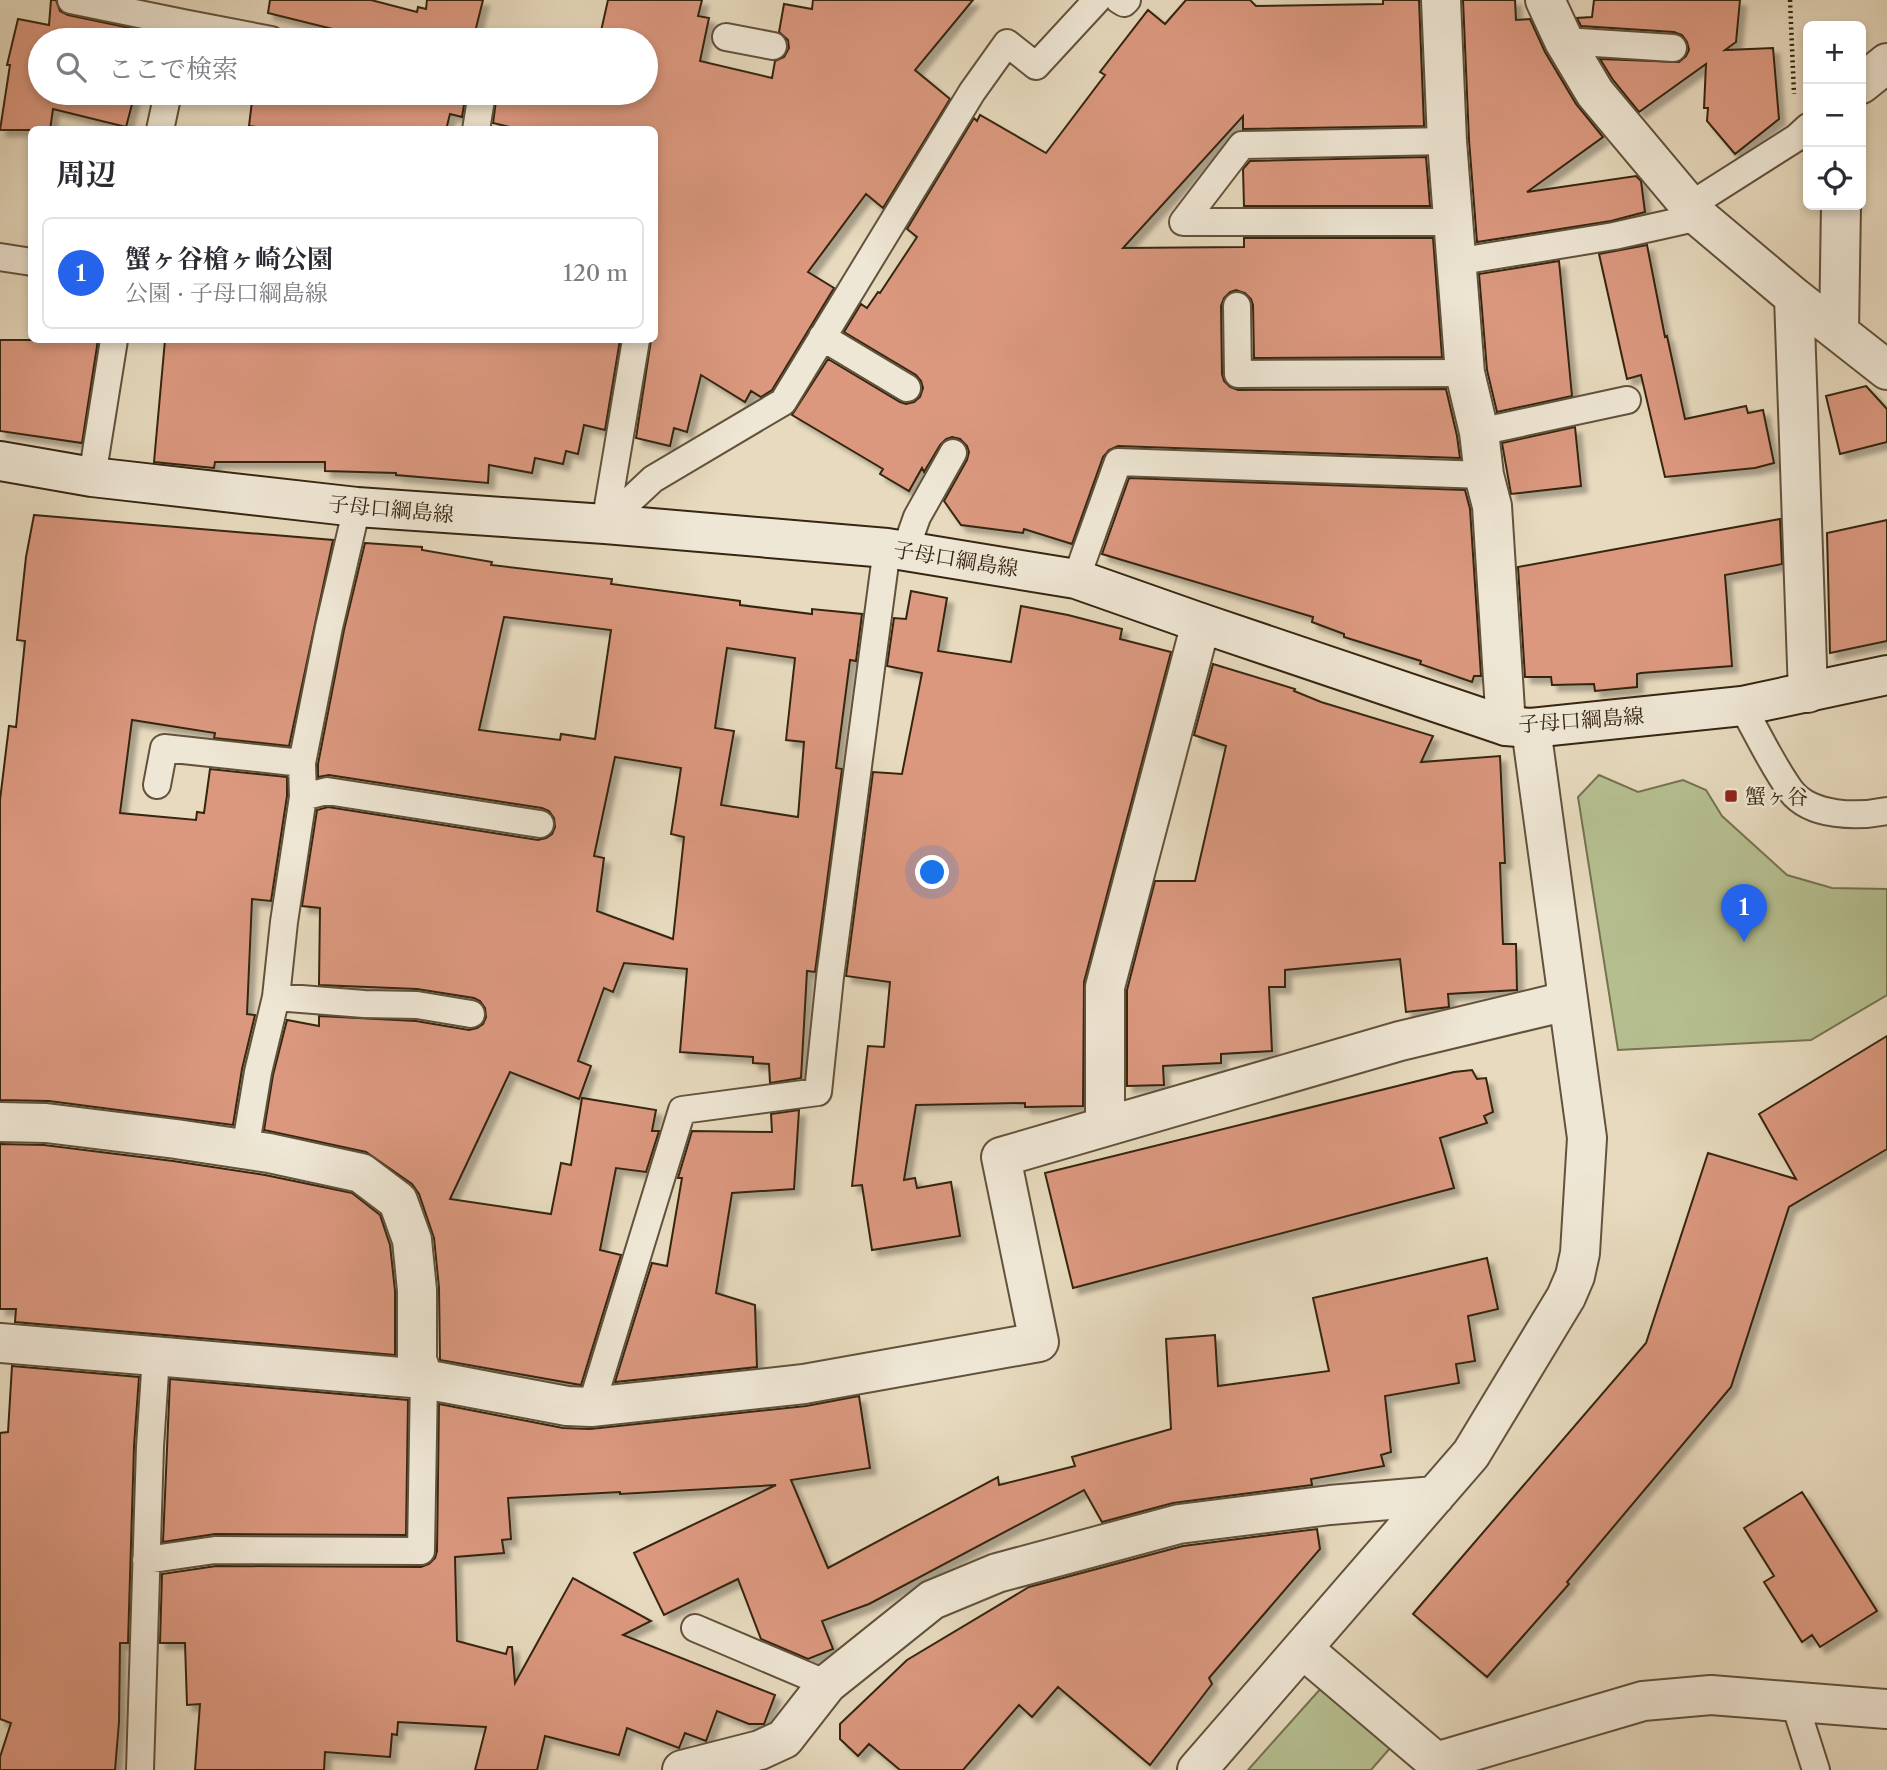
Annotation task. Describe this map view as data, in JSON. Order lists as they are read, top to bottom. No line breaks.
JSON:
{"streets":{"street":["子母口綱島線"]},"places":{"transit":["蟹ヶ谷"]},"page":{"map_buttons":["+","−"],"search":"ここで検索","heading":"周辺","list":[{"mark":"1","name":"蟹ヶ谷槍ヶ崎公園","note":"公園 · 子母口綱島線","value":"120 m"}],"pins":"1"}}
